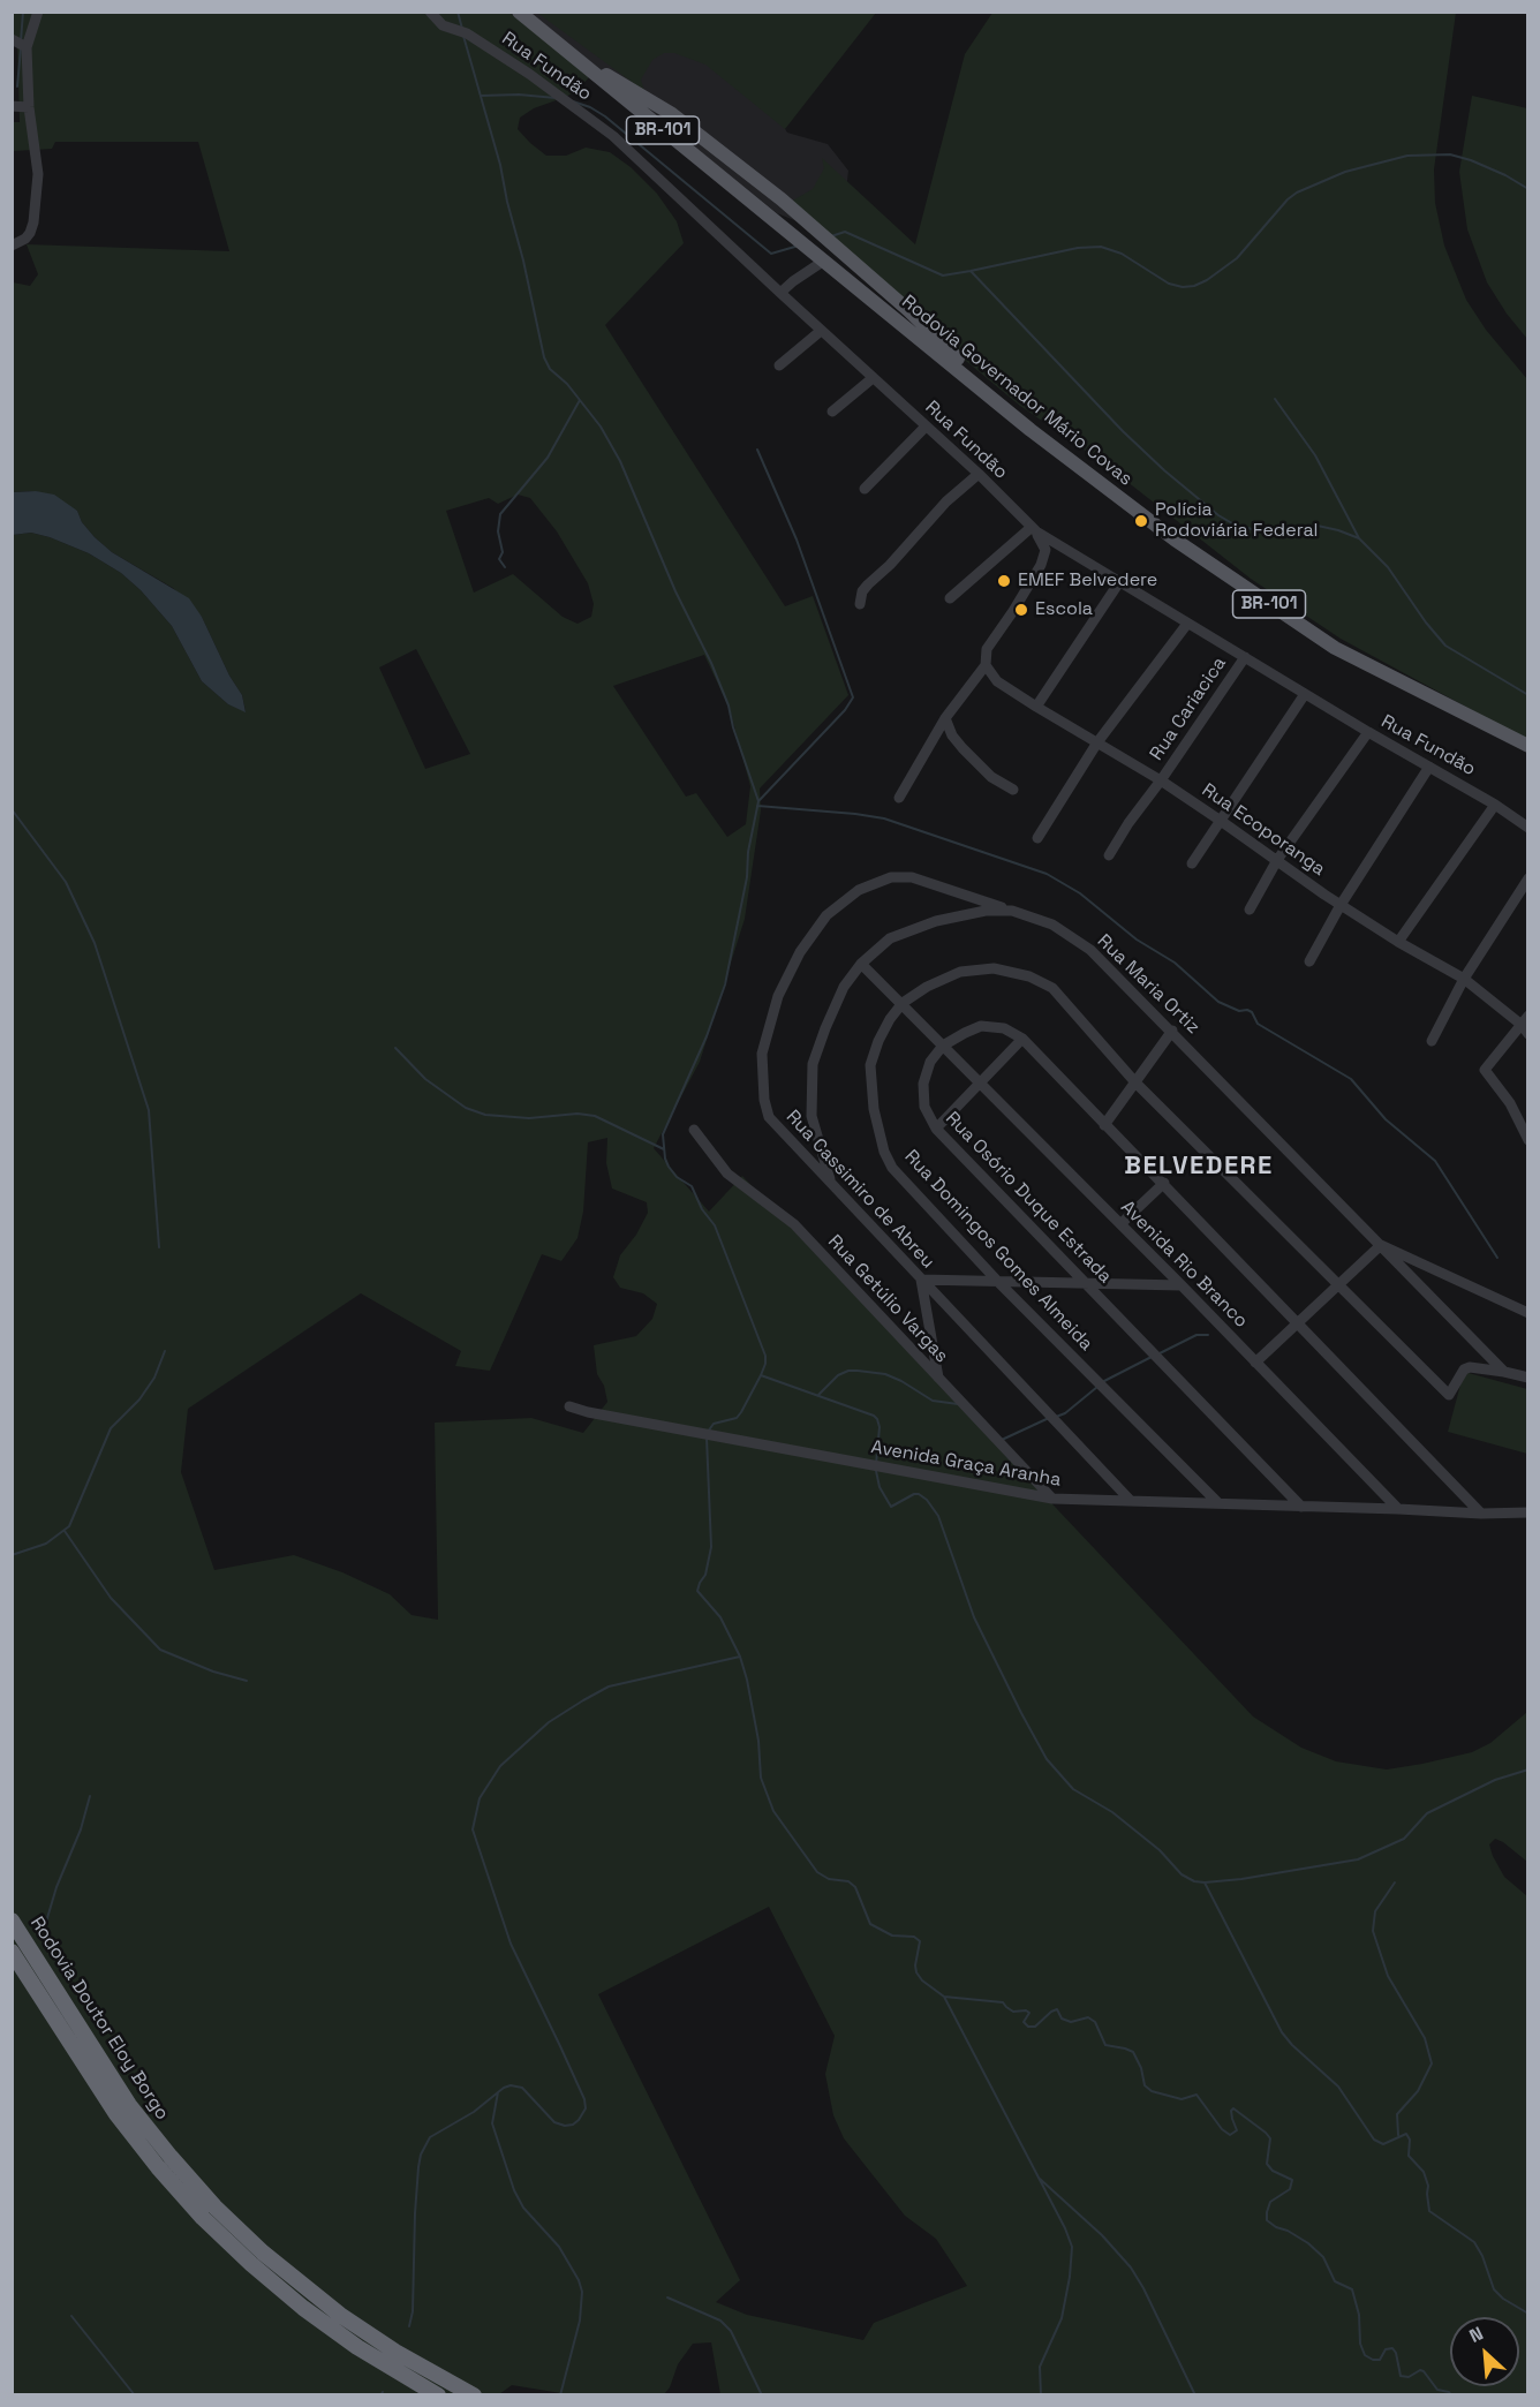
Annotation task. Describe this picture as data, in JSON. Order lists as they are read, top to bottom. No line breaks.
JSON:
{"streets":{"highway":["Rodovia Doutor Eloy Borgo"],"main road":["BR-101","Rodovia Governador Mário Covas"],"street":["Rua Fundão","Rua Cariacica","Rua Ecoporanga","Rua Maria Ortiz","Rua Cassimiro de Abreu","Rua Osório Duque Estrada","Rua Domingos Gomes Almeida","Avenida Rio Branco","Rua Getúlio Vargas","Avenida Graça Aranha"]},"crossings":[["Rua Fundão","Rua Cariacica"],["Rua Cariacica","Rua Ecoporanga"],["Rua Maria Ortiz","Rua Cassimiro de Abreu"],["Rua Maria Ortiz","Rua Domingos Gomes Almeida"],["Rua Maria Ortiz","Avenida Rio Branco"],["Rua Cassimiro de Abreu","Avenida Graça Aranha"],["Rua Osório Duque Estrada","Avenida Rio Branco"],["Rua Osório Duque Estrada","Avenida Graça Aranha"],["Rua Domingos Gomes Almeida","Avenida Rio Branco"],["Rua Domingos Gomes Almeida","Avenida Graça Aranha"],["Avenida Rio Branco","Avenida Graça Aranha"],["Rua Getúlio Vargas","Avenida Graça Aranha"]],"districts":["BELVEDERE"],"places":["Polícia Rodoviária Federal","EMEF Belvedere","Escola"],"north":"top left"}
